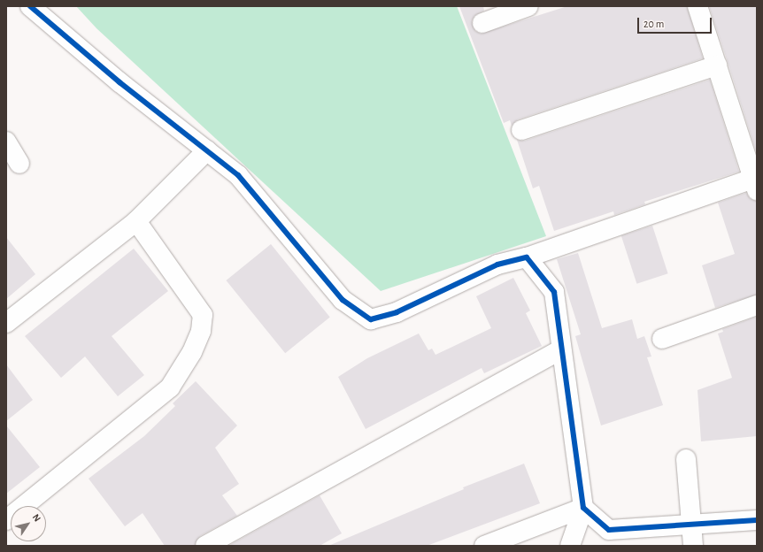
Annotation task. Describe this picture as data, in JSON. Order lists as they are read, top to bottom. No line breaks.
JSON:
{"scale_bar":"20 m","north":"top right"}
